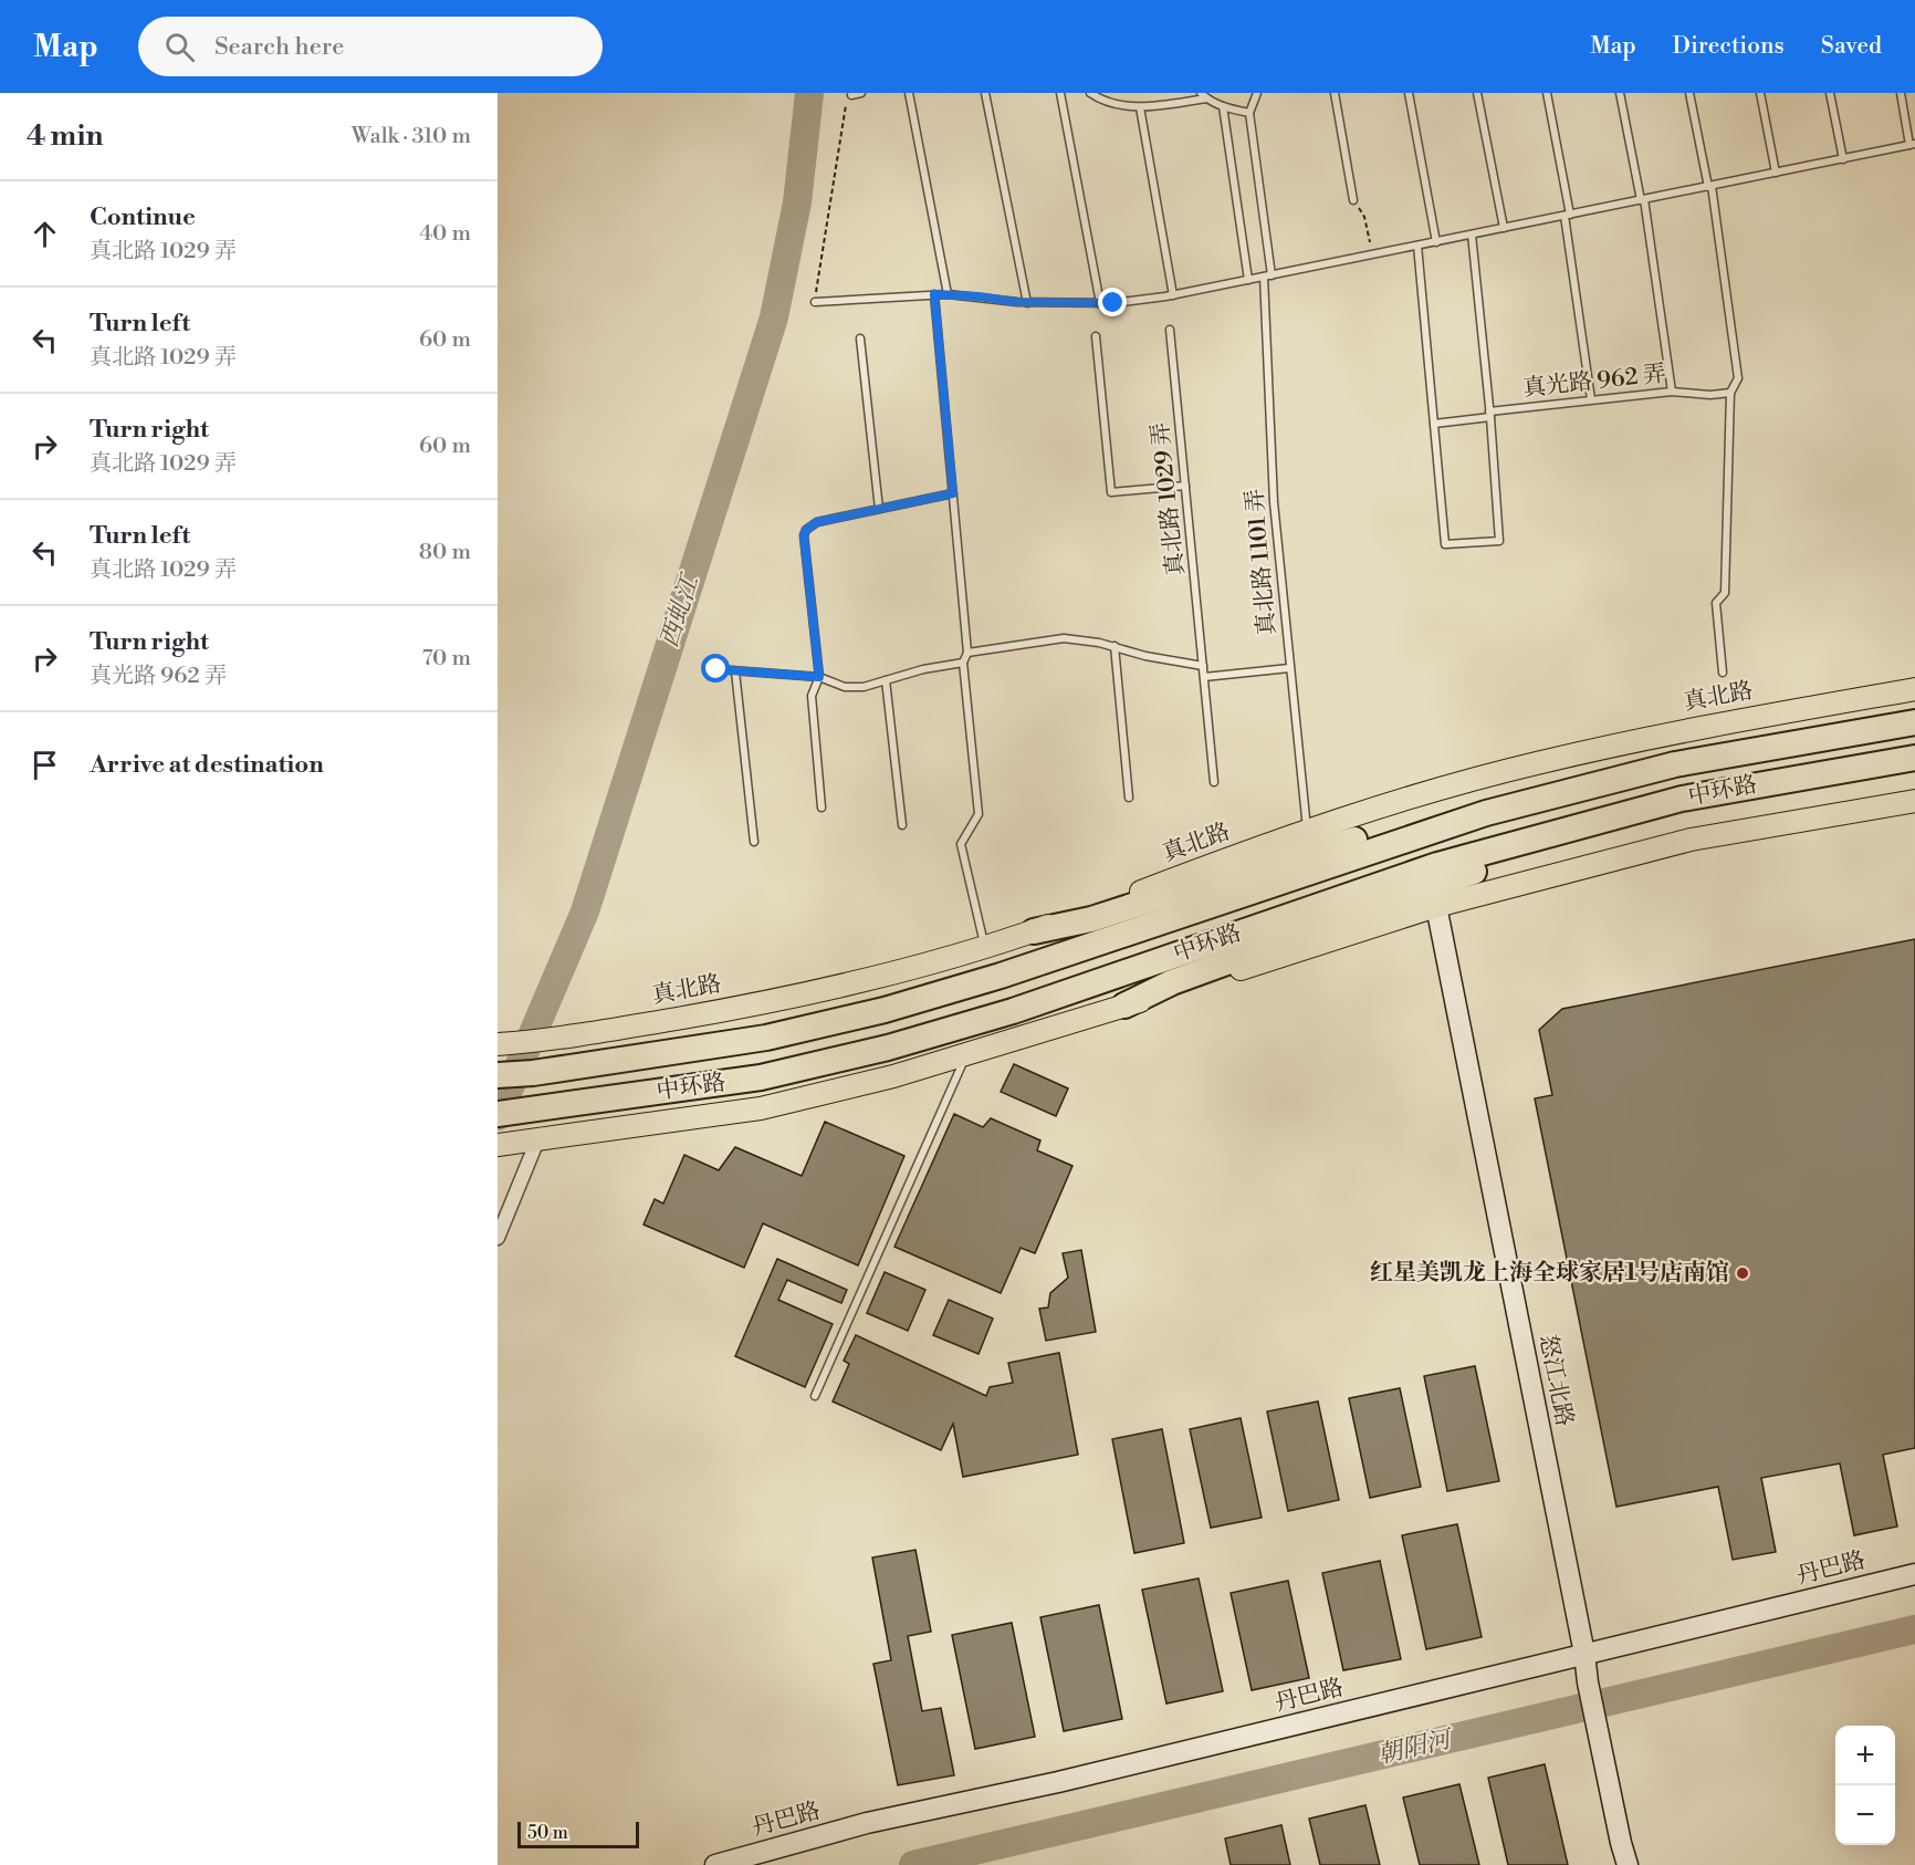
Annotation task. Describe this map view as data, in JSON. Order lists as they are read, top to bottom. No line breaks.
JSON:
{"streets":{"highway":["中环路"],"main road":["真北路"],"street":["怒江北路","丹巴路"],"lane":["真光路 962 弄","真北路 1029 弄","真北路 1101 弄"]},"crossings":[["真北路 1101 弄","真北路"],["怒江北路","丹巴路"]],"water":["西虬江","朝阳河"],"places":["红星美凯龙上海全球家居1号店南馆"],"scale_bar":"50 m","page":{"header":"Map","search":"Search here","nav":["Map","Directions","Saved"],"heading":["4 min","Walk · 310 m"],"list":[["Continue","真北路 1029 弄","40 m"],["Turn left","真北路 1029 弄","60 m"],["Turn right","真北路 1029 弄","60 m"],["Turn left","真北路 1029 弄","80 m"],["Turn right","真光路 962 弄","70 m"],"Arrive at destination"],"map_buttons":["+","−"],"scale":"50 m"}}
